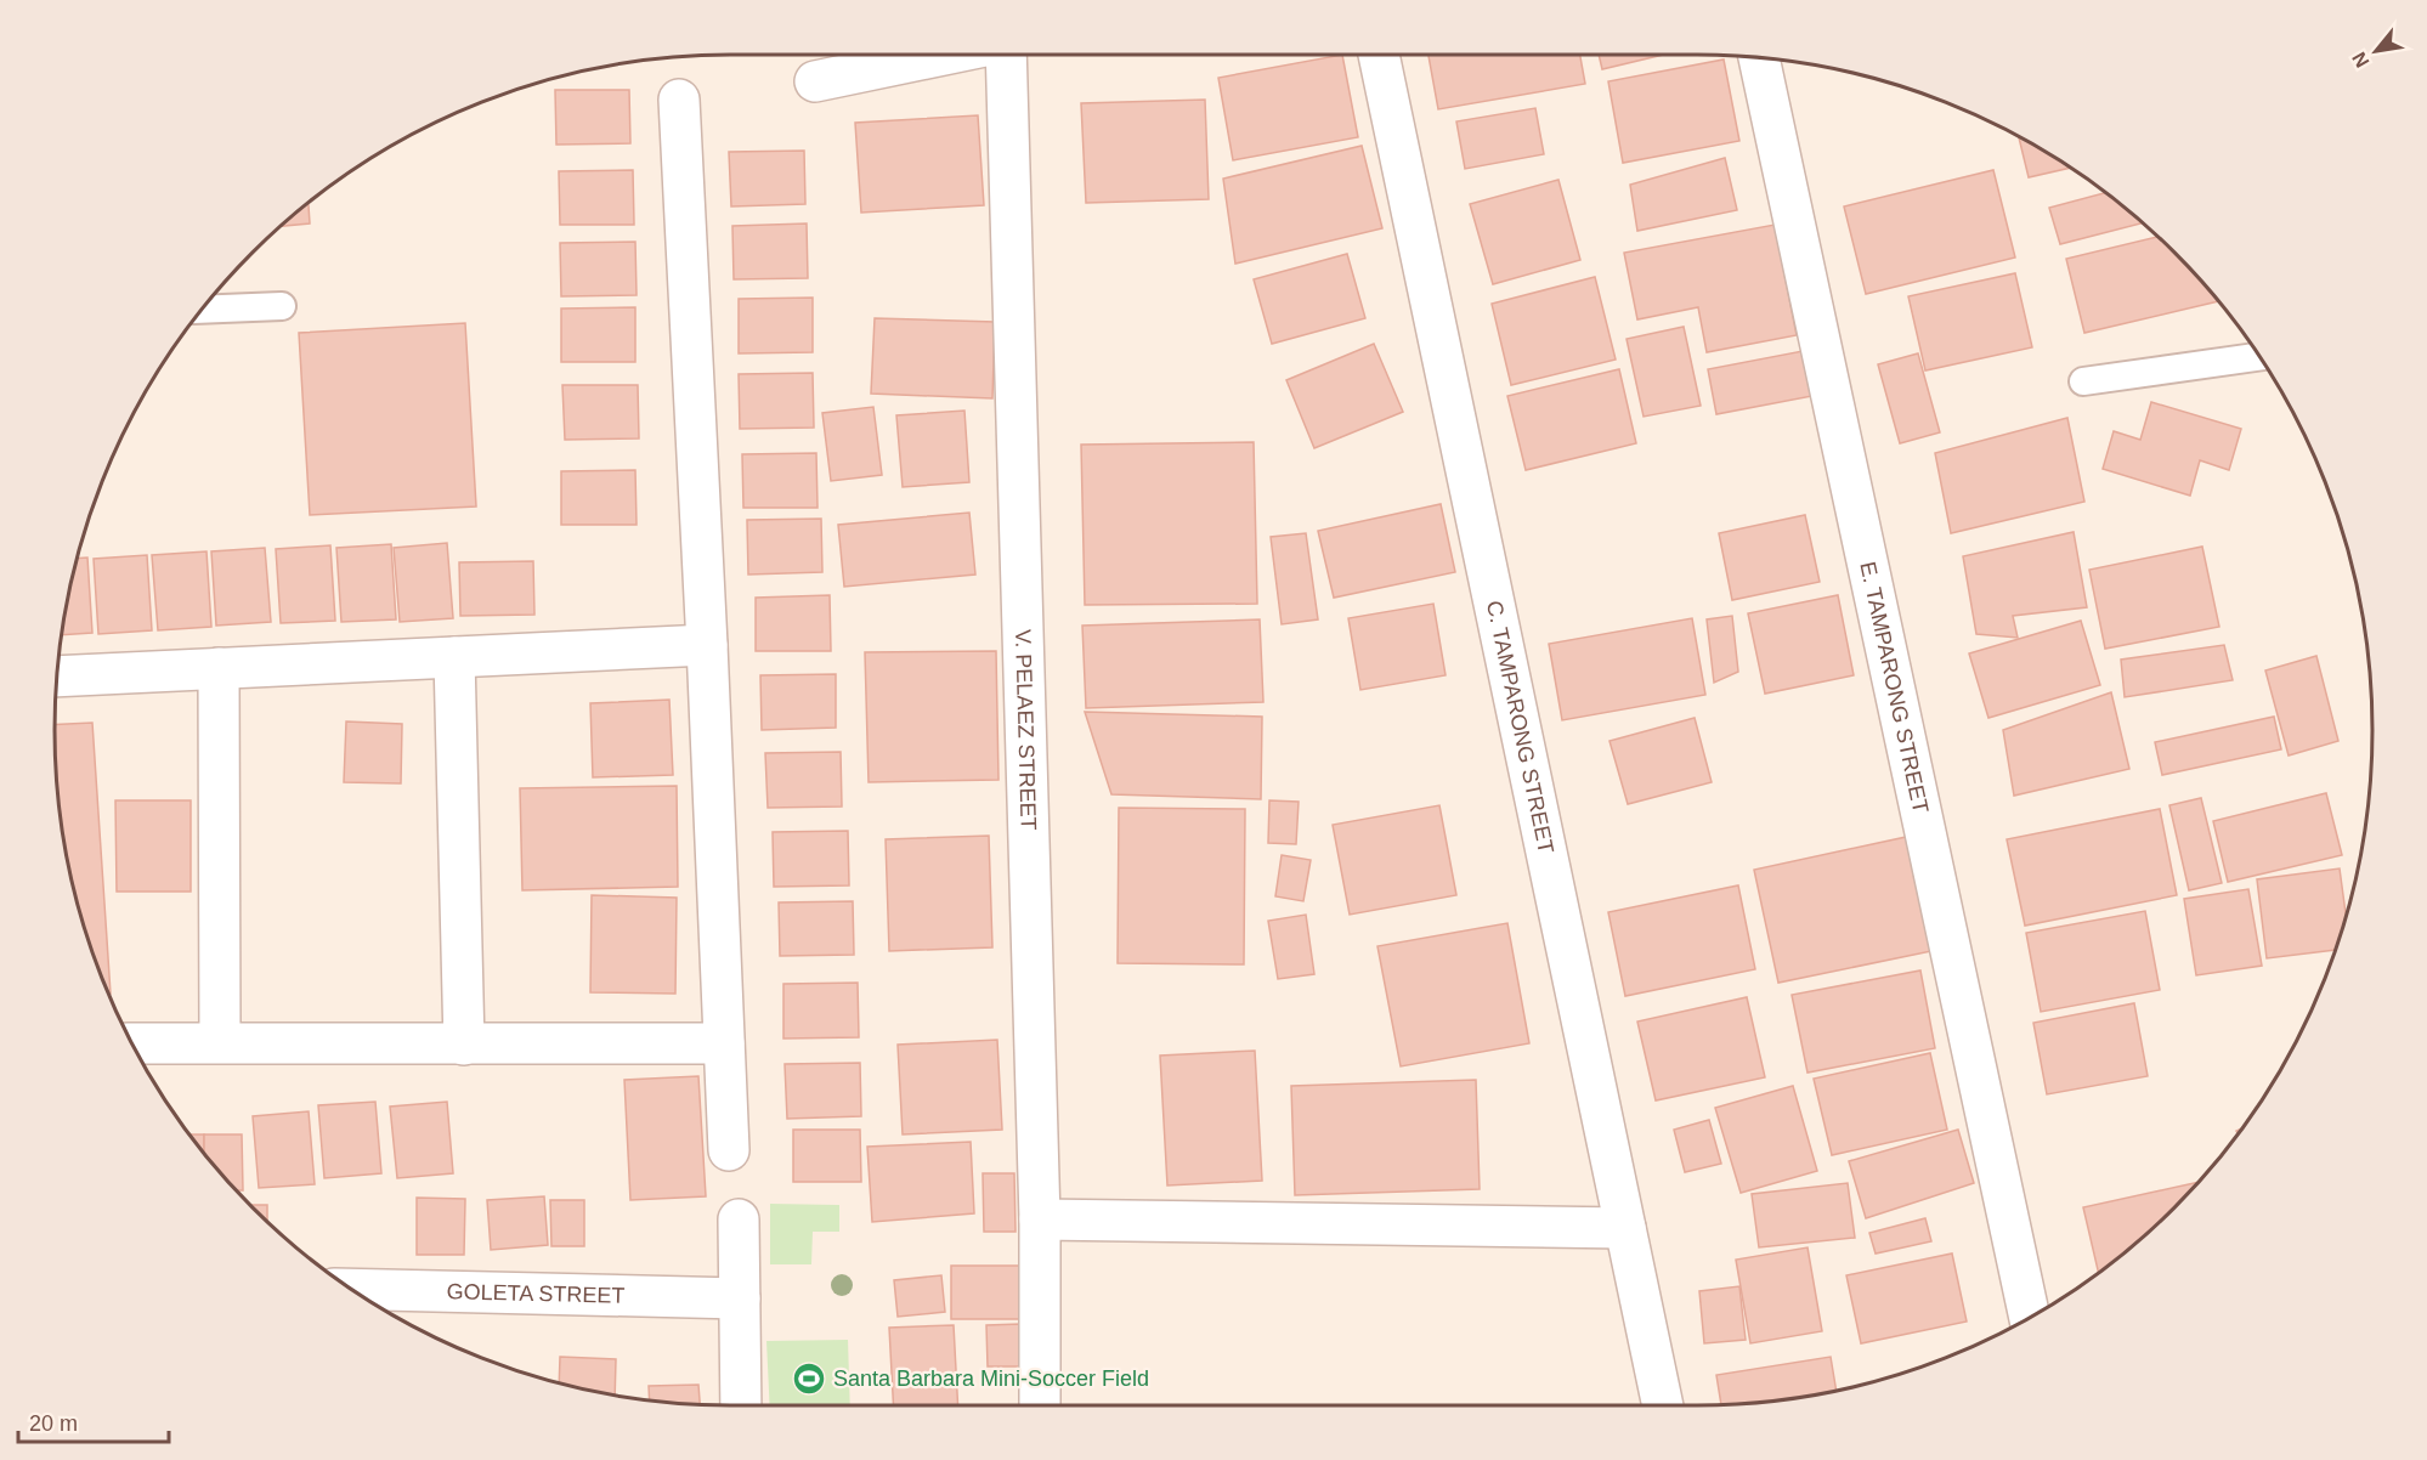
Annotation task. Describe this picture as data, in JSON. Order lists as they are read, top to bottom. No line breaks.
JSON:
{"streets":{"street":["E. TAMPARONG STREET","C. TAMPARONG STREET","V. PELAEZ STREET","GOLETA STREET"]},"places":{"sports":["Santa Barbara Mini-Soccer Field"]},"scale_bar":"20 m","north":"bottom left"}
